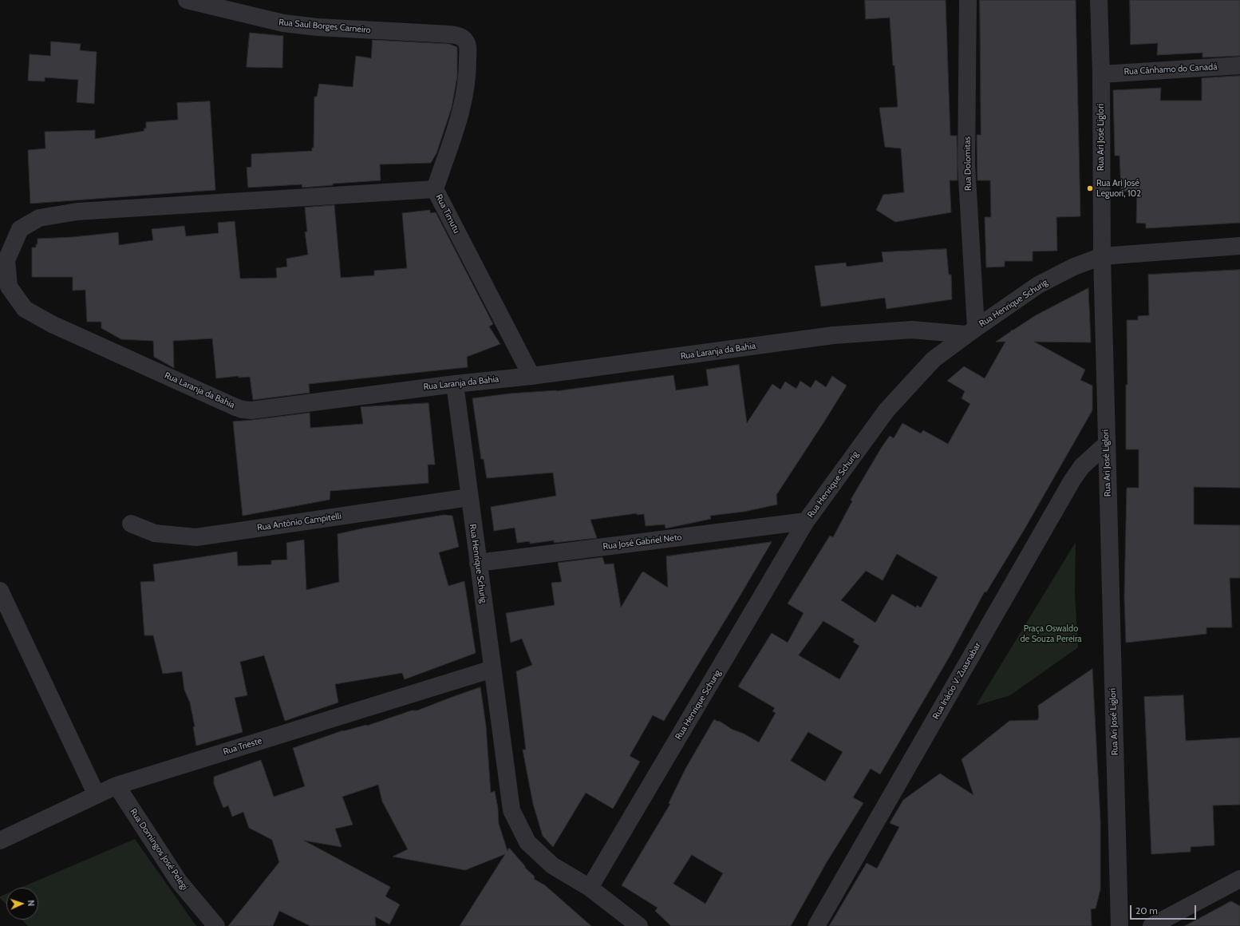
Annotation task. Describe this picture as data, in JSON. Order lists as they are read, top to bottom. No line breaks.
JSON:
{"streets":{"street":["Rua Saul Borges Carneiro","Rua Cânhamo do Canadá","Rua Ari José Liglori","Rua Dolomitas","Rua Timutu","Rua Henrique Schurig","Rua Laranja da Bahia","Rua Antônio Campitelli","Rua José Gabriel Neto","Rua Inácio V. Zuasnabar","Rua Trieste","Rua Domingos José Pelegi"]},"crossings":[["Rua Saul Borges Carneiro","Rua Timutu"],["Rua Cânhamo do Canadá","Rua Ari José Liglori"],["Rua Ari José Liglori","Rua Henrique Schurig"],["Rua Ari José Liglori","Rua Inácio V. Zuasnabar"],["Rua Dolomitas","Rua Henrique Schurig"],["Rua Dolomitas","Rua Laranja da Bahia"],["Rua Timutu","Rua Laranja da Bahia"],["Rua Henrique Schurig","Rua Laranja da Bahia"],["Rua Henrique Schurig","Rua Antônio Campitelli"],["Rua Henrique Schurig","Rua José Gabriel Neto"],["Rua Henrique Schurig","Rua Trieste"],["Rua Trieste","Rua Domingos José Pelegi"]],"parks":["Praça Oswaldo de Souza Pereira"],"places":["Rua Ari José Leguori, 102"],"scale_bar":"20 m","north":"right"}
